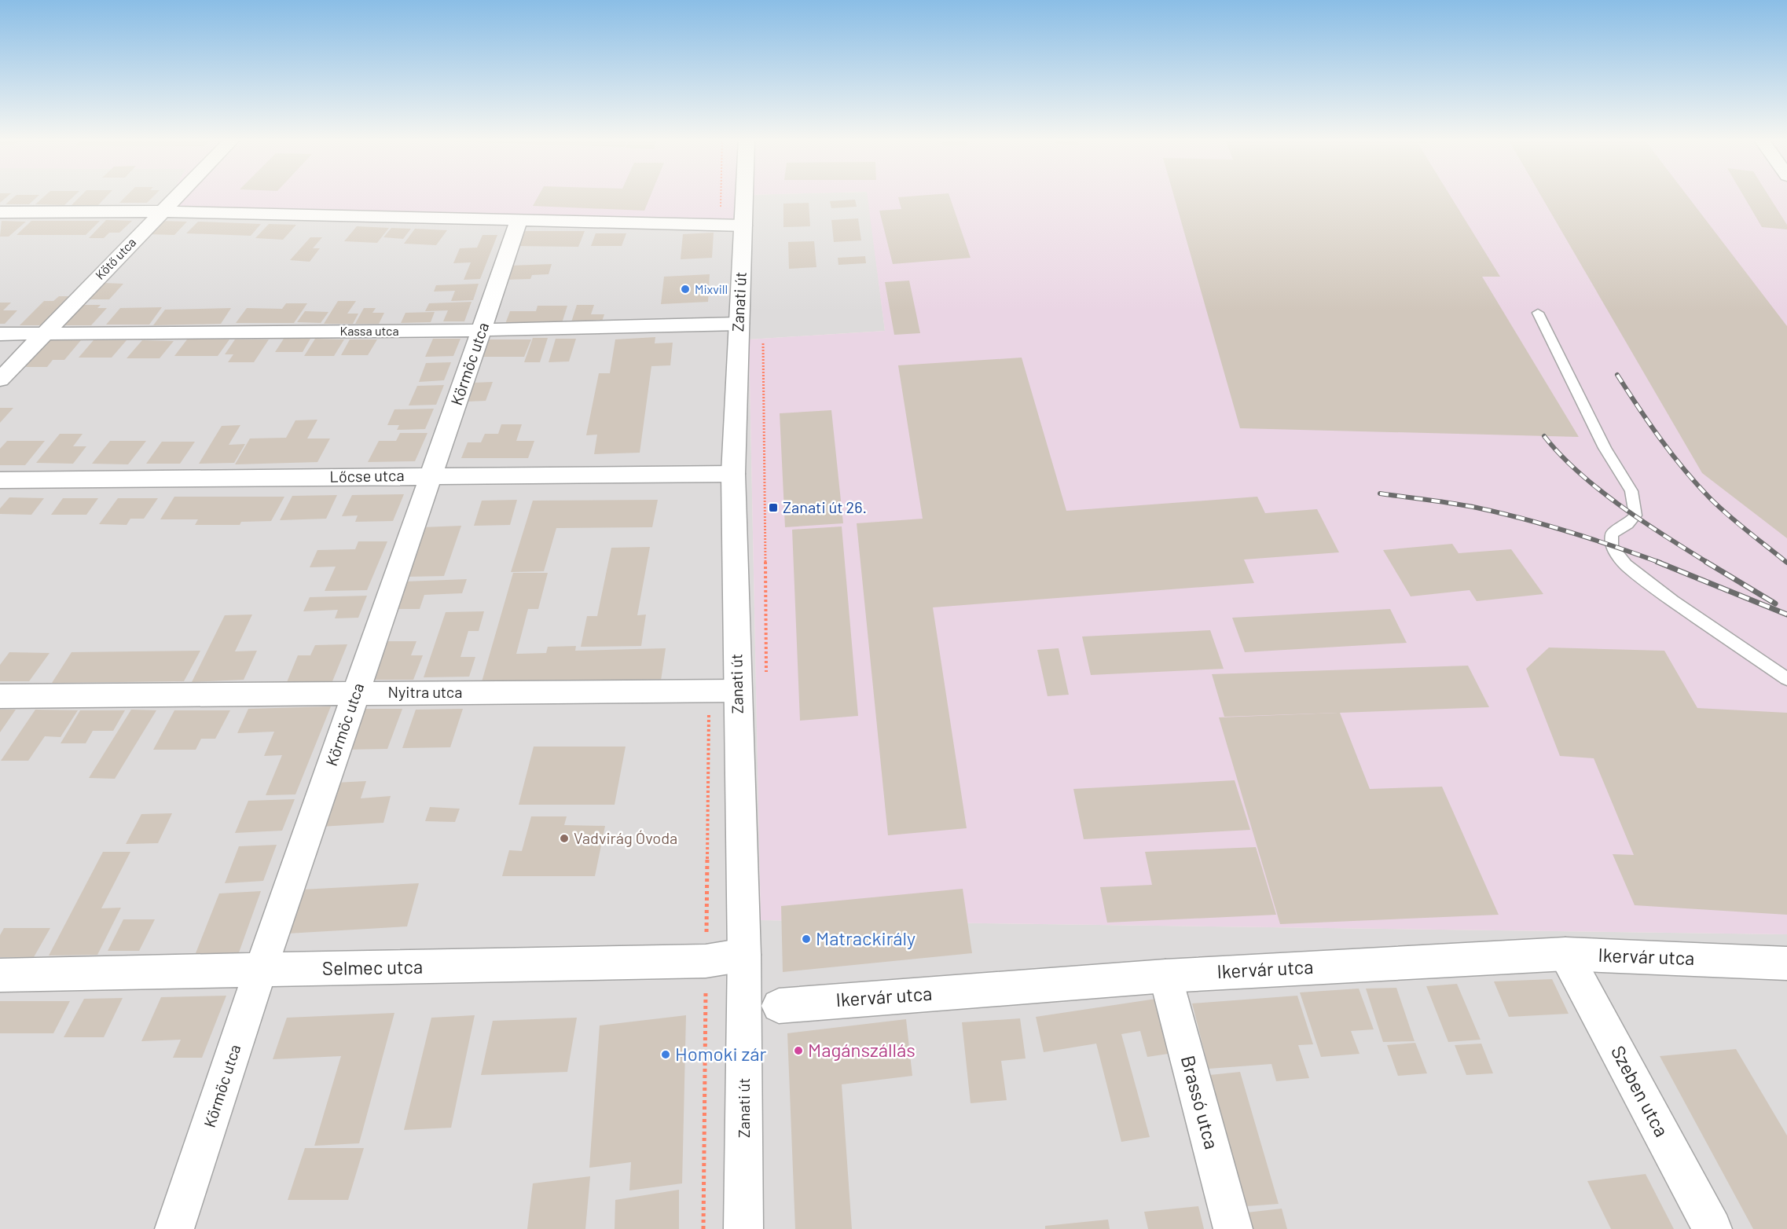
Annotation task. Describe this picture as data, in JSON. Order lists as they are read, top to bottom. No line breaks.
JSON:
{"streets":{"street":["Kötő utca","Zanati út","Kassa utca","Körmöc utca","Lőcse utca","Nyitra utca","Ikervár utca","Selmec utca","Szeben utca","Brassó utca"]},"crossings":[["Kötő utca","Kassa utca"],["Zanati út","Kassa utca"],["Zanati út","Lőcse utca"],["Zanati út","Nyitra utca"],["Zanati út","Ikervár utca"],["Zanati út","Selmec utca"],["Kassa utca","Körmöc utca"],["Körmöc utca","Lőcse utca"],["Körmöc utca","Nyitra utca"],["Körmöc utca","Selmec utca"],["Ikervár utca","Szeben utca"],["Ikervár utca","Brassó utca"]],"places":{"other":["Mixvill","Vadvirág Óvoda","Matrackirály","Magánszállás","Homoki zár"],"transit":["Zanati út 26."]}}
